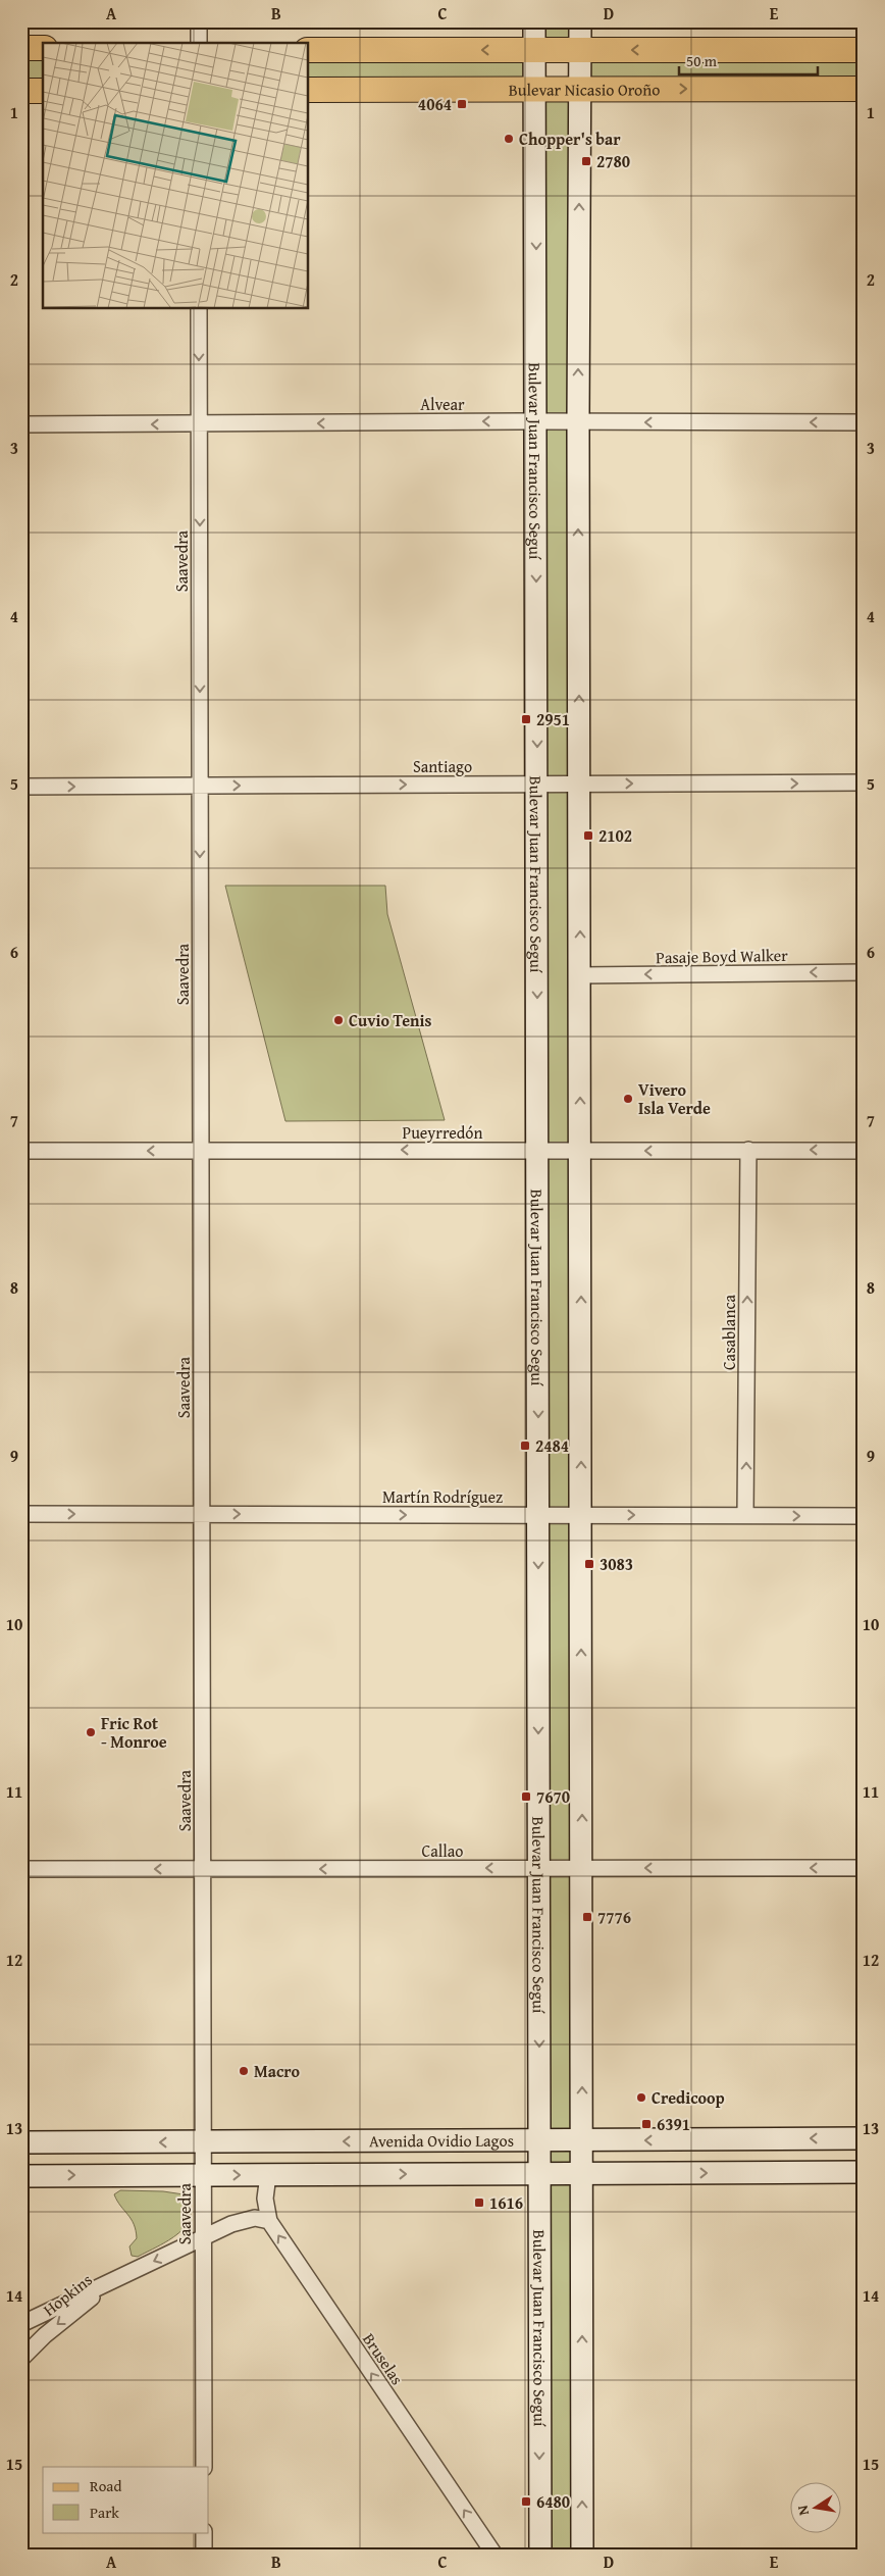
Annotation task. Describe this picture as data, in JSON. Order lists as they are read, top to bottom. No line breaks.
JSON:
{"streets":{"main road":["Bulevar Nicasio Oroño","Bulevar Juan Francisco Seguí","Avenida Ovidio Lagos"],"street":["Alvear","Saavedra","Santiago","Pasaje Boyd Walker","Pueyrredón","Casablanca","Martín Rodríguez","Callao","Hopkins","Bruselas"]},"crossings":[["Bulevar Nicasio Oroño","Bulevar Juan Francisco Seguí"],["Alvear","Bulevar Juan Francisco Seguí"],["Alvear","Saavedra"],["Bulevar Juan Francisco Seguí","Santiago"],["Bulevar Juan Francisco Seguí","Pueyrredón"],["Bulevar Juan Francisco Seguí","Martín Rodríguez"],["Bulevar Juan Francisco Seguí","Callao"],["Bulevar Juan Francisco Seguí","Avenida Ovidio Lagos"],["Saavedra","Santiago"],["Saavedra","Pueyrredón"],["Saavedra","Martín Rodríguez"],["Saavedra","Callao"],["Saavedra","Avenida Ovidio Lagos"],["Pueyrredón","Casablanca"],["Casablanca","Martín Rodríguez"],["Avenida Ovidio Lagos","Bruselas"]],"one_way":["Alvear","Saavedra","Santiago","Pasaje Boyd Walker","Pueyrredón","Casablanca","Martín Rodríguez","Callao","Bruselas"],"places":{"transit":["4064","2780","2951","2102","2484","3083","7670","7776","6391","1616","6480"],"other":["Chopper's bar","Cuvio Tenis","Vivero Isla Verde","Fric Rot - Monroe","Macro","Credicoop"]},"legend":["Road","Park"],"scale_bar":"50 m","north":"left","grid":{"columns":["A","B","C","D","E"],"rows":["1","2","3","4","5","6","7","8","9","10","11","12","13","14","15"]}}
